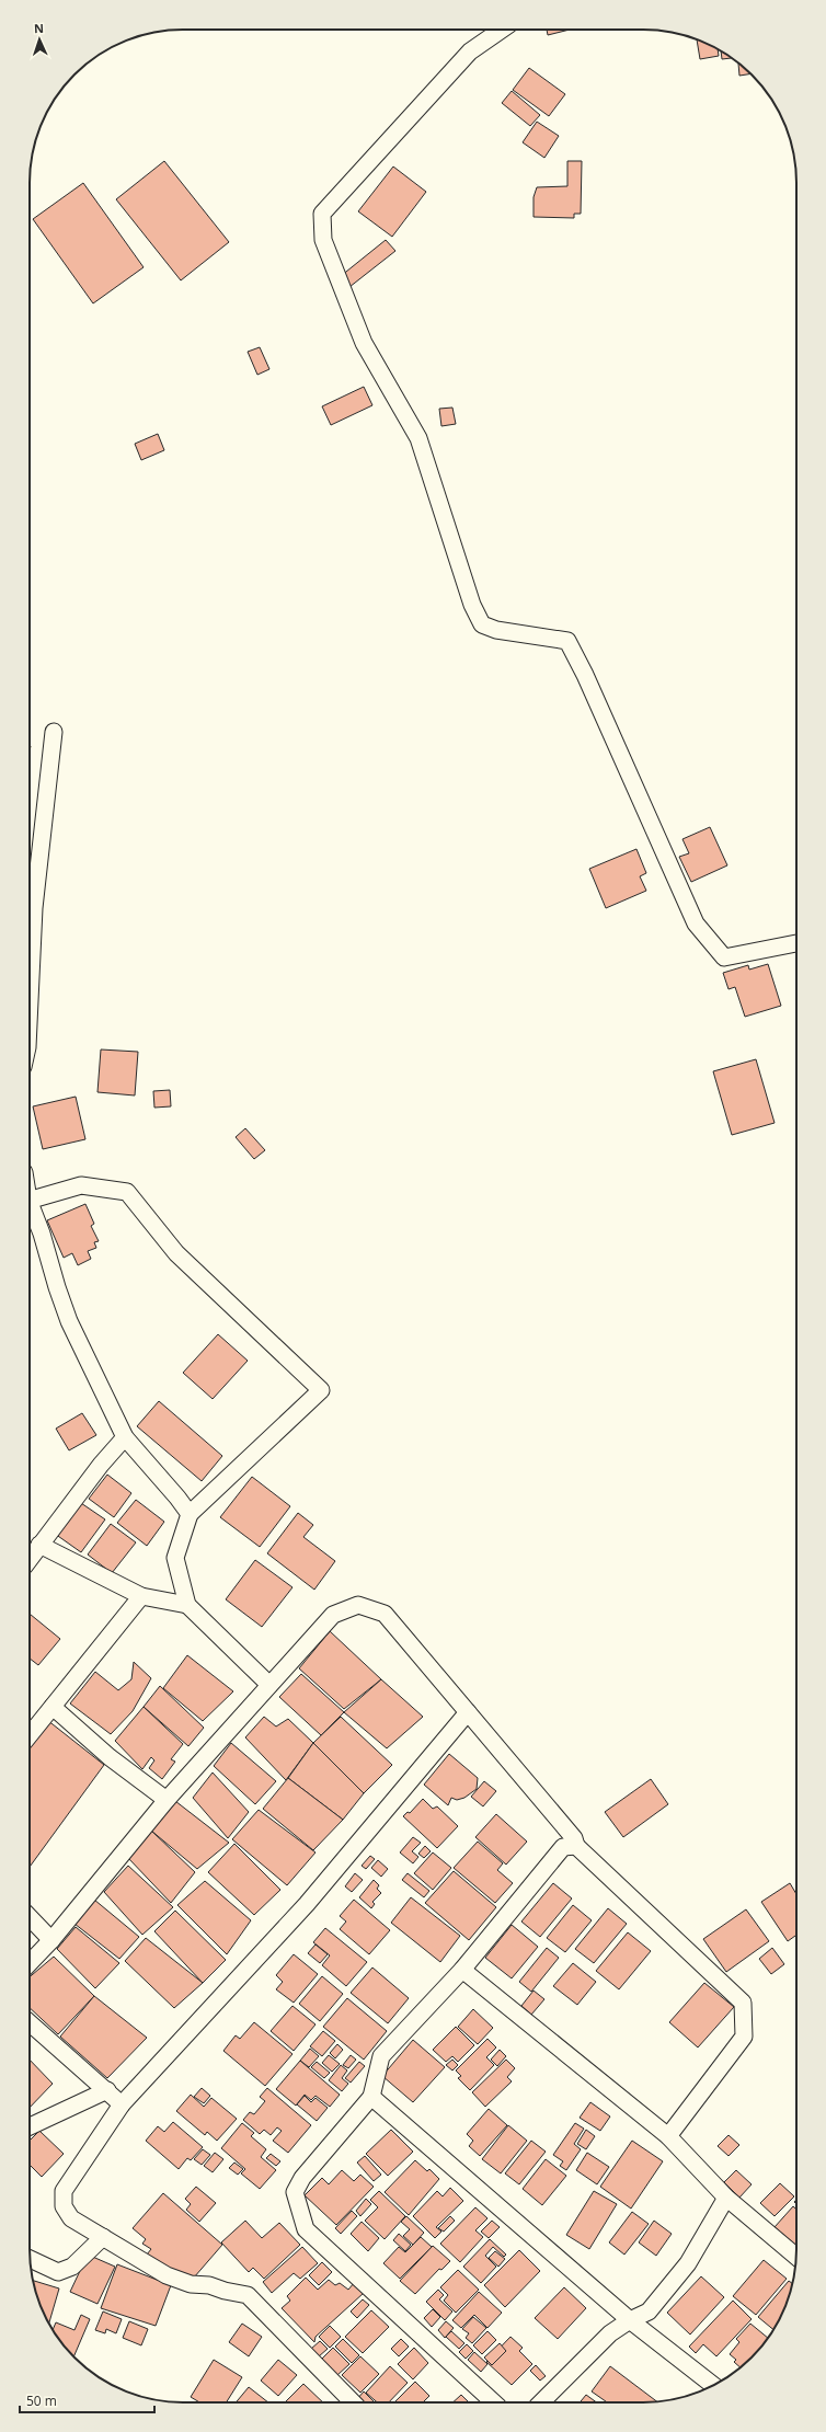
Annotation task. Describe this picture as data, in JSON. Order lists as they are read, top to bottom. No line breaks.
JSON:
{"scale_bar":"50 m","north":"top"}
